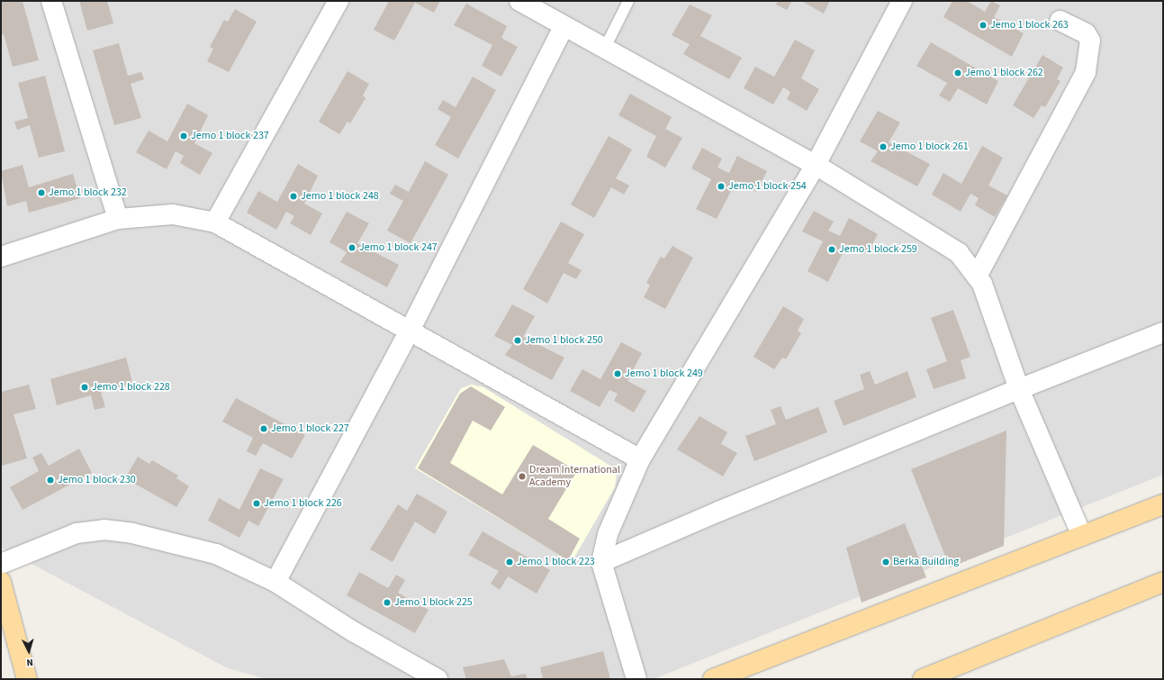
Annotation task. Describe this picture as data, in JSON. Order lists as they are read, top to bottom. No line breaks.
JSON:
{"places":["Jemo 1 block 263","Jemo 1 block 262","Jemo 1 block 237","Jemo 1 block 261","Jemo 1 block 254","Jemo 1 block 232","Jemo 1 block 248","Jemo 1 block 247","Jemo 1 block 259","Jemo 1 block 250","Jemo 1 block 249","Jemo 1 block 228","Jemo 1 block 227","Dream International Academy","Jemo 1 block 230","Jemo 1 block 226","Jemo 1 block 223","Berka Building","Jemo 1 block 225"],"north":"bottom"}
